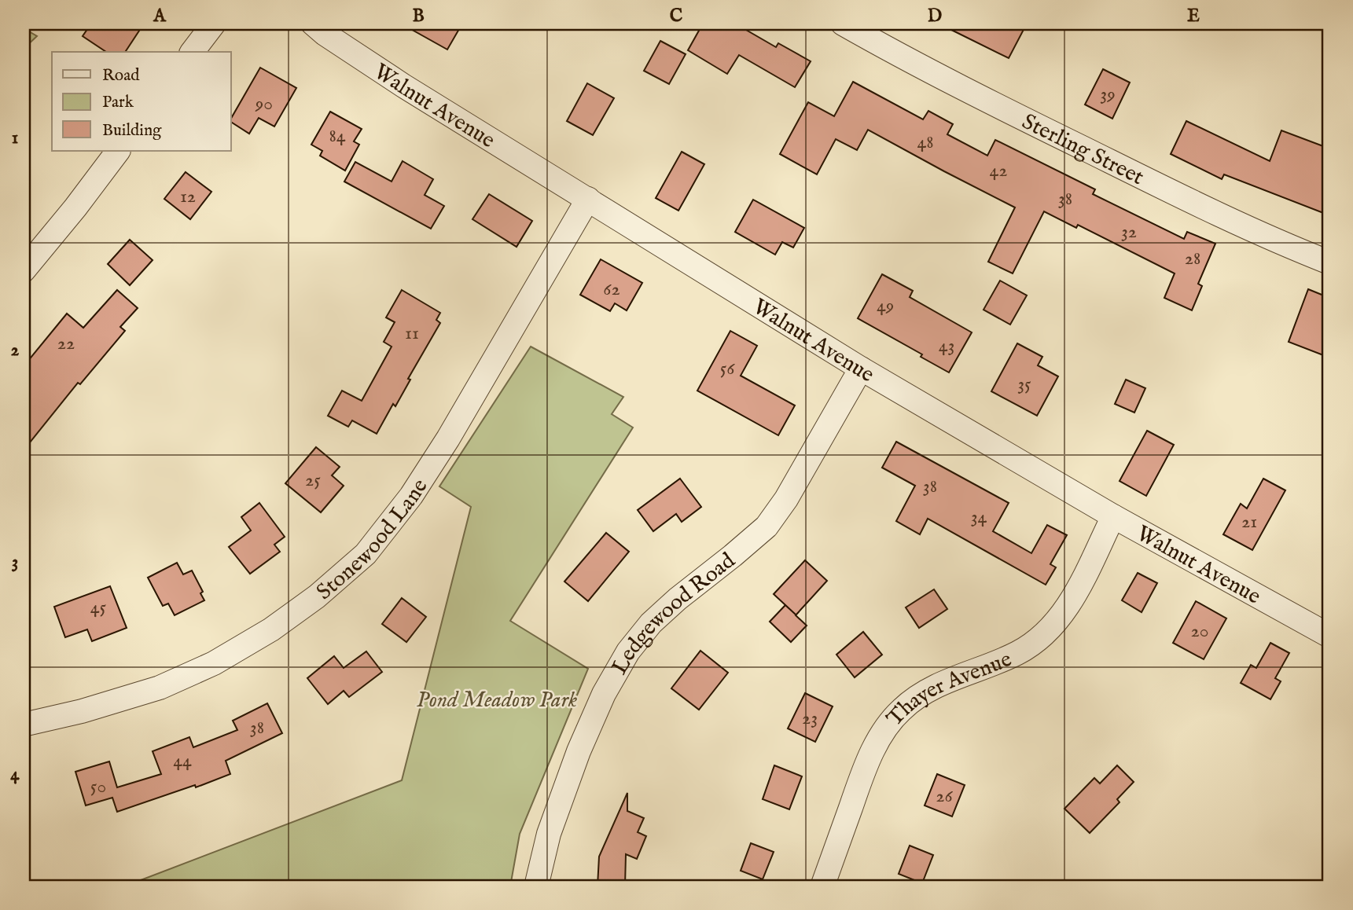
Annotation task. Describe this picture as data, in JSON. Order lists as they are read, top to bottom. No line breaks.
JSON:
{"streets":{"street":["Walnut Avenue","Sterling Street","Stonewood Lane","Ledgewood Road","Thayer Avenue"]},"crossings":[["Walnut Avenue","Stonewood Lane"],["Walnut Avenue","Ledgewood Road"],["Walnut Avenue","Thayer Avenue"]],"parks":["Pond Meadow Park"],"house_numbers":["39","90","84","48","42","12","38","32","28","62","49","11","22","43","56","35","25","38","34","21","45","20","23","38","44","50","26"],"legend":["Road","Park","Building"],"grid":{"columns":["A","B","C","D","E"],"rows":["1","2","3","4"]}}
